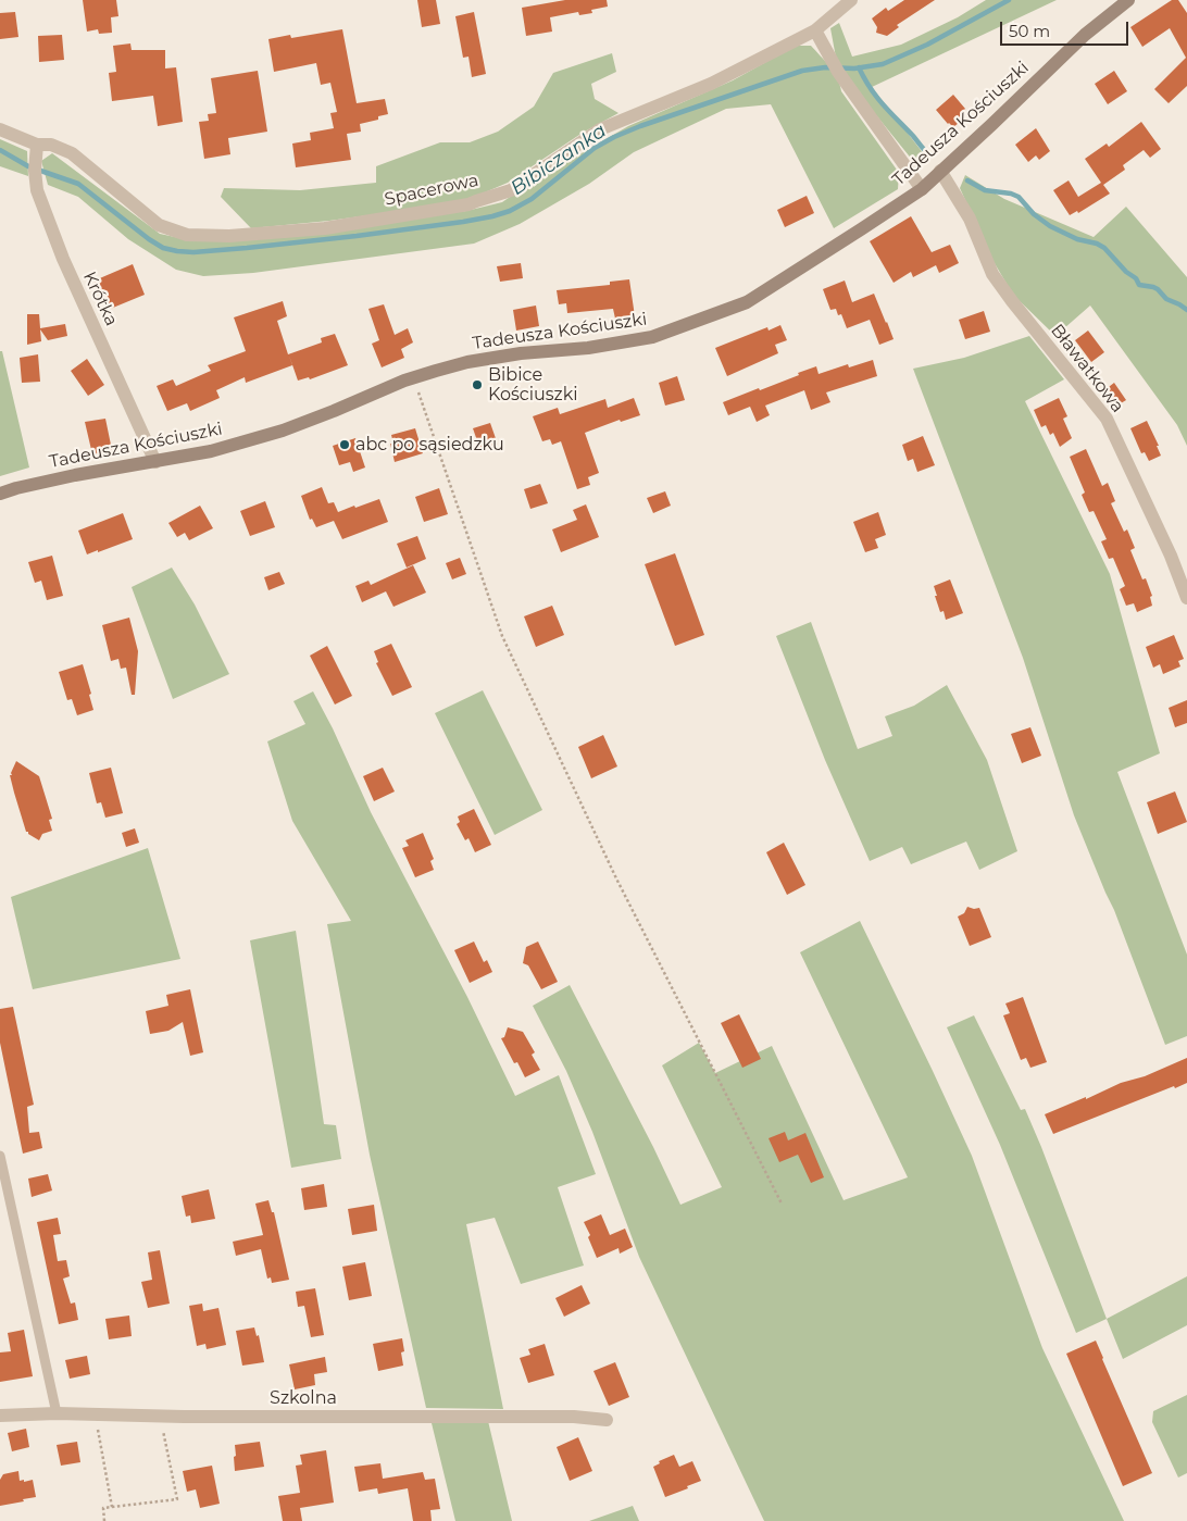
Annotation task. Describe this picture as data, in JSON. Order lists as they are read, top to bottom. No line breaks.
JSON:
{"streets":{"street":["Tadeusza Kościuszki","Spacerowa","Krótka","Bławatkowa","Szkolna"]},"crossings":[["Tadeusza Kościuszki","Krótka"],["Tadeusza Kościuszki","Bławatkowa"],["Spacerowa","Krótka"]],"water":["Bibiczanka"],"places":["Bibice Kościuszki","abc po sąsiedzku"],"scale_bar":"50 m"}
